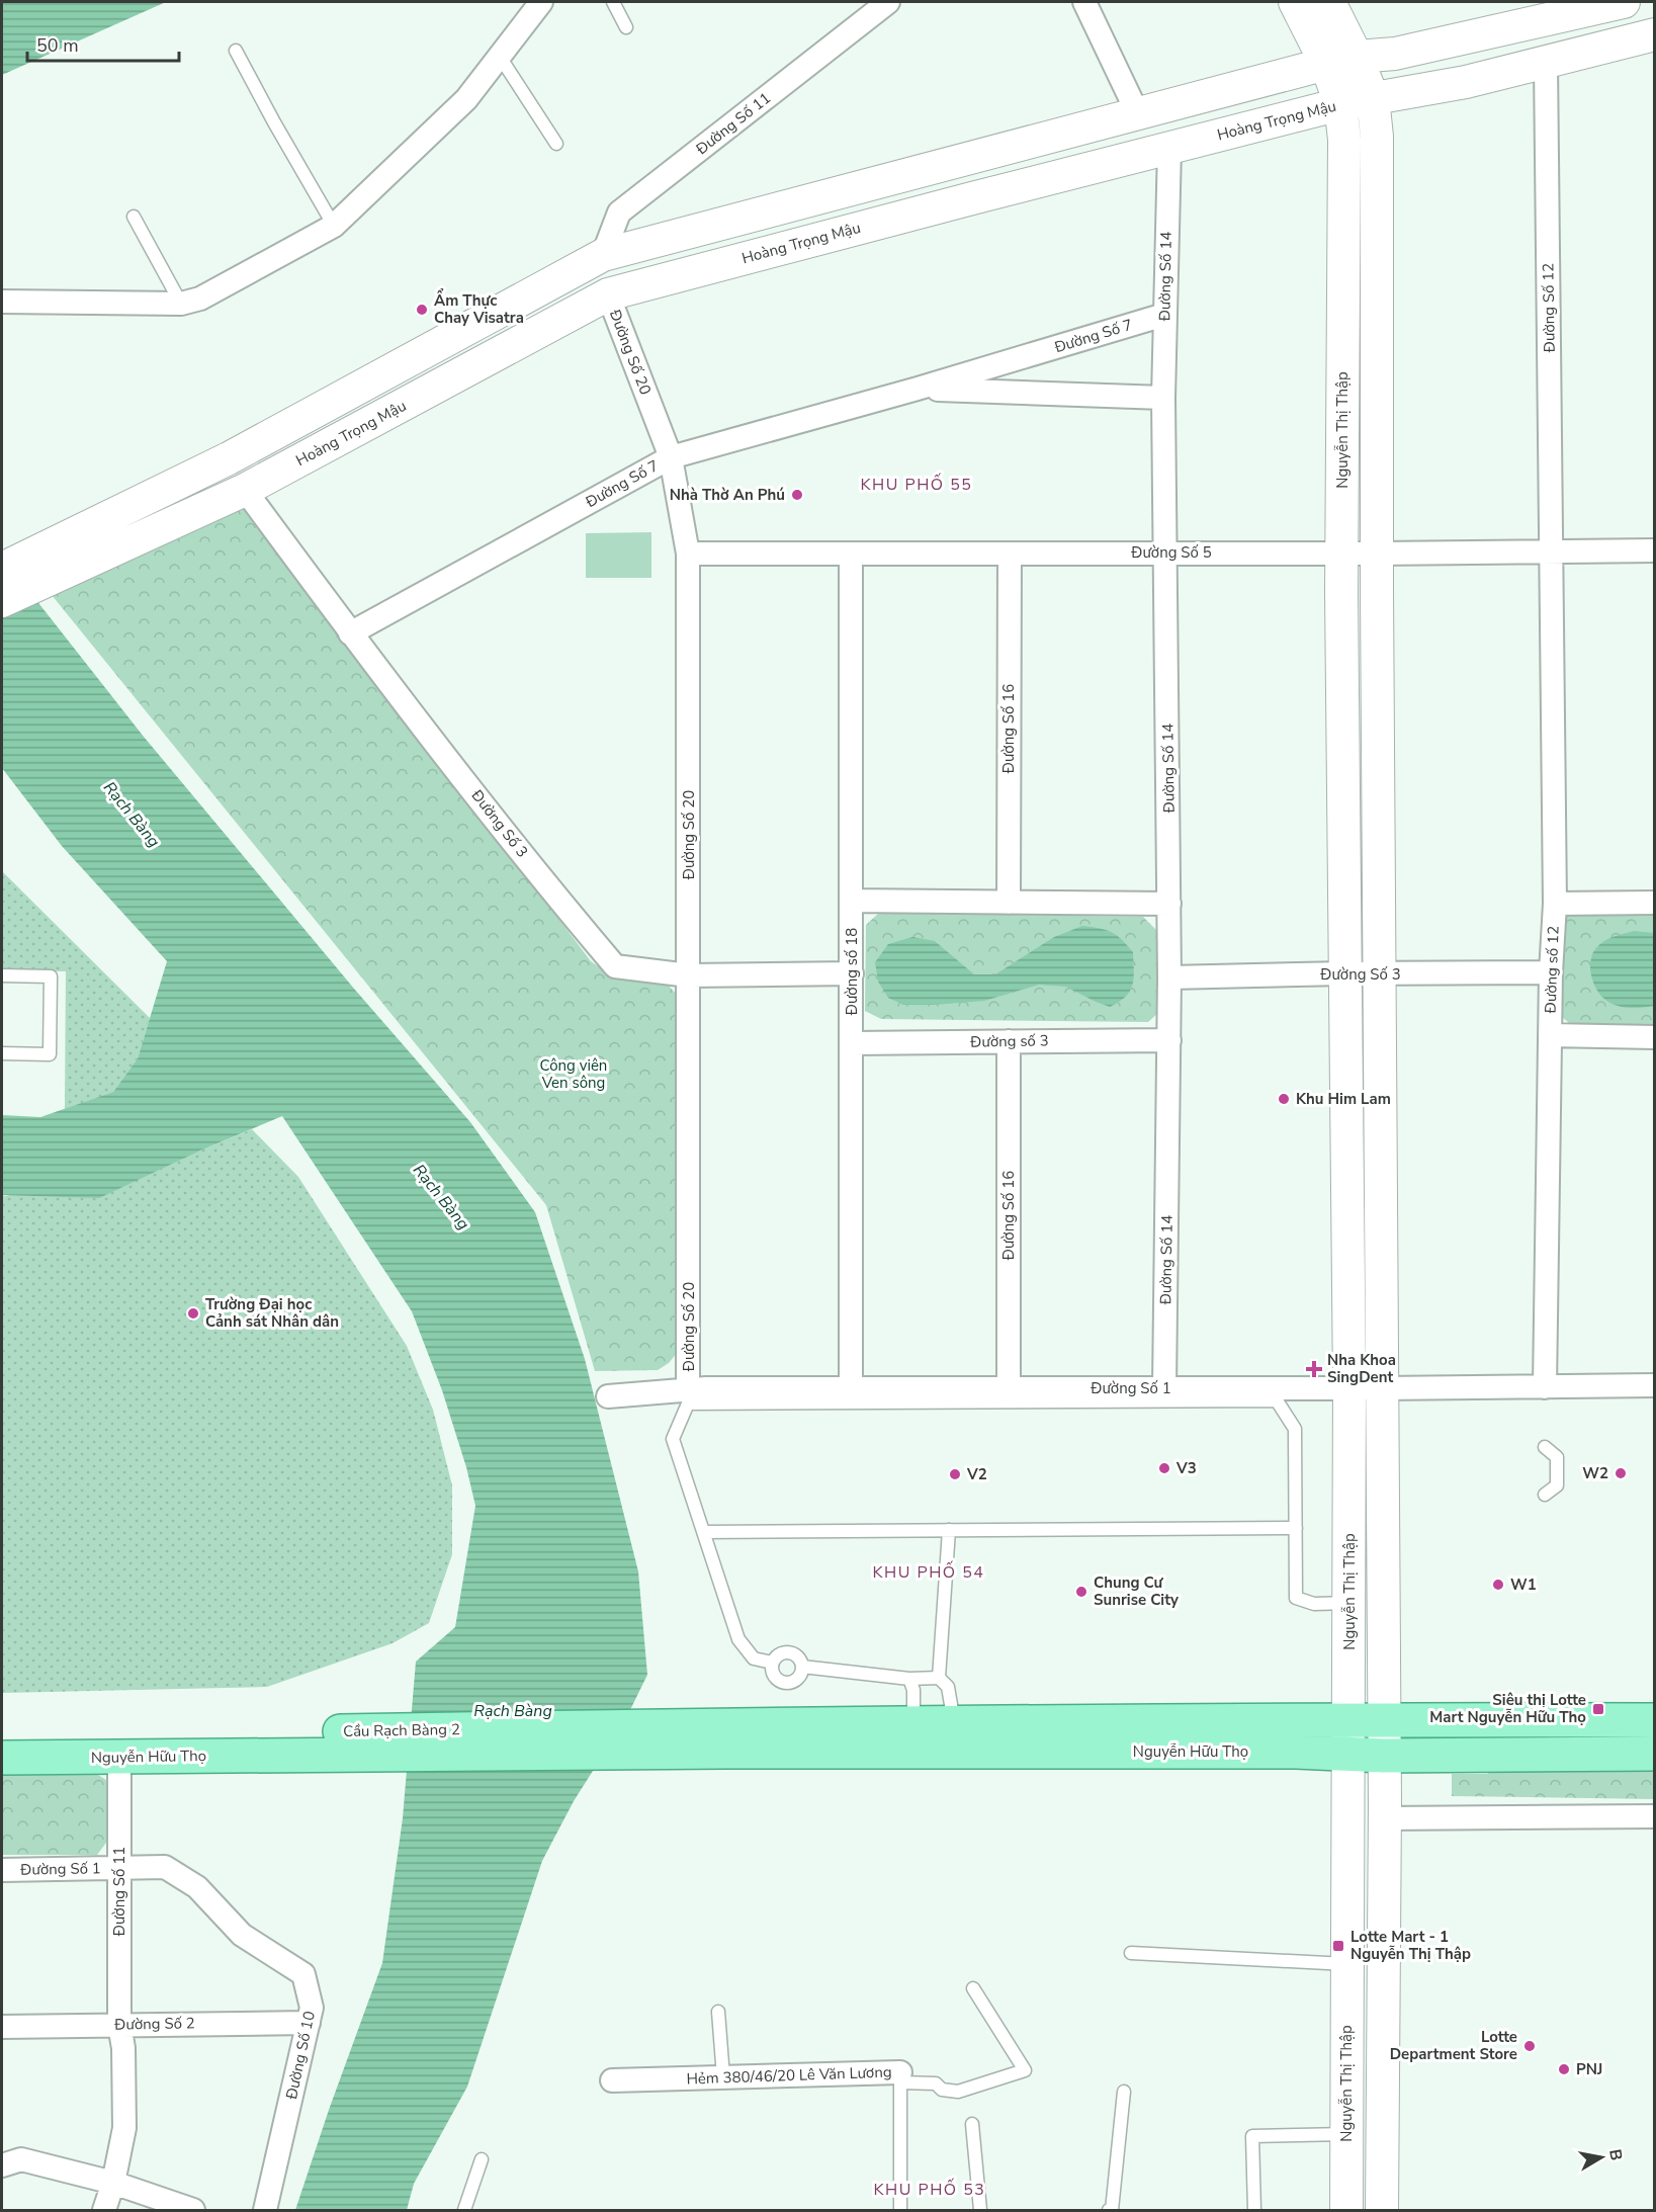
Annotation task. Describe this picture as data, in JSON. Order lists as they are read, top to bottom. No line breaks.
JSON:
{"streets":{"main road":["Hoàng Trọng Mậu","Nguyễn Thị Thập","Cầu Rạch Bàng 2","Nguyễn Hữu Thọ"],"street":["Đường Số 11","Đường Số 14","Đường Số 12","Đường Số 7","Đường Số 20","Đường Số 5","Đường Số 16","Đường Số 3","Đường số 12","Đường số 18","Đường số 3","Đường Số 1","Đường Số 2","Đường Số 10","Hẻm 380/46/20 Lê Văn Lương"]},"crossings":[["Hoàng Trọng Mậu","Đường Số 11"],["Hoàng Trọng Mậu","Đường Số 14"],["Hoàng Trọng Mậu","Đường Số 12"],["Hoàng Trọng Mậu","Đường Số 20"],["Hoàng Trọng Mậu","Nguyễn Thị Thập"],["Hoàng Trọng Mậu","Đường Số 3"],["Đường Số 11","Đường Số 1"],["Đường Số 11","Nguyễn Hữu Thọ"],["Đường Số 11","Đường Số 2"],["Đường Số 11","Đường Số 10"],["Đường Số 14","Đường Số 7"],["Đường Số 14","Đường Số 5"],["Đường Số 14","Đường Số 3"],["Đường Số 14","Đường số 3"],["Đường Số 14","Đường Số 1"],["Đường Số 12","Đường Số 5"],["Đường Số 12","Đường số 12"],["Đường Số 7","Đường Số 20"],["Đường Số 7","Đường Số 3"],["Đường Số 20","Đường Số 5"],["Đường Số 20","Đường Số 3"],["Đường Số 20","Đường Số 1"],["Nguyễn Thị Thập","Đường Số 5"],["Nguyễn Thị Thập","Đường Số 3"],["Nguyễn Thị Thập","Đường Số 1"],["Nguyễn Thị Thập","Nguyễn Hữu Thọ"],["Đường Số 5","Đường Số 16"],["Đường Số 5","Đường số 12"],["Đường Số 5","Đường số 18"],["Đường Số 16","Đường số 3"],["Đường Số 16","Đường Số 1"],["Đường Số 3","Đường số 12"],["Đường Số 3","Đường số 18"],["Đường số 12","Đường Số 1"],["Đường số 18","Đường số 3"],["Đường số 18","Đường Số 1"],["Đường Số 1","Đường Số 10"],["Cầu Rạch Bàng 2","Nguyễn Hữu Thọ"],["Đường Số 2","Đường Số 10"]],"districts":["KHU PHỐ 55","KHU PHỐ 54","KHU PHỐ 53"],"water":["Rạch Bàng"],"parks":["Công viên Ven sông"],"places":{"other":["Ẩm Thực Chay Visatra","Nhà Thờ An Phú","Khu Him Lam","Trường Đại học Cảnh sát Nhân dân","V3","W2","V2","W1","Chung Cư Sunrise City","Lotte Department Store","PNJ"],"health":["Nha Khoa SingDent"],"transit":["Siêu thị Lotte Mart Nguyễn Hữu Thọ","Lotte Mart - 1 Nguyễn Thị Thập"]},"scale_bar":"50 m","north":"right"}
